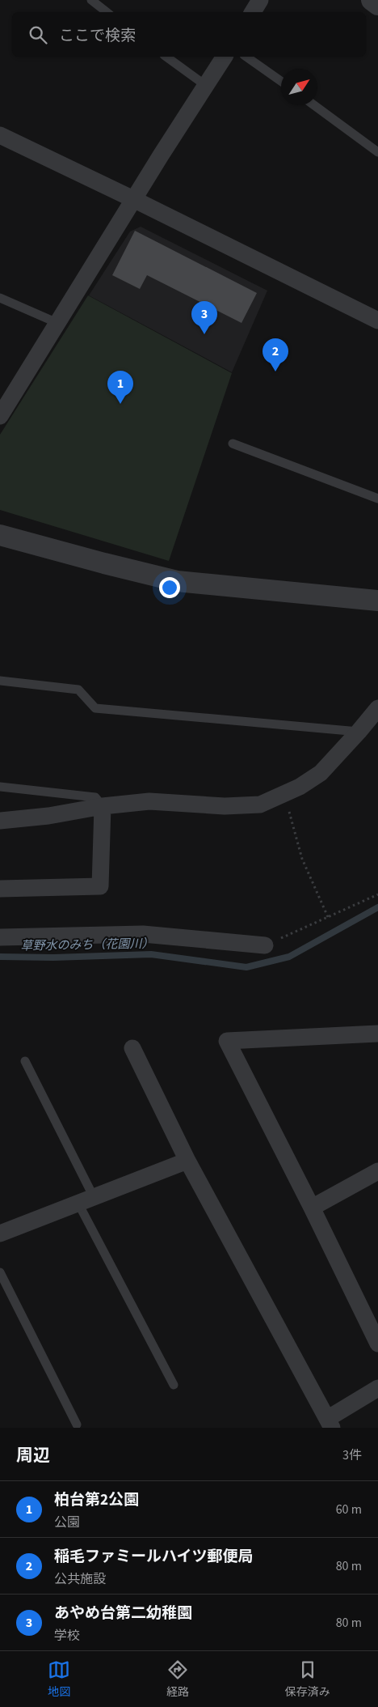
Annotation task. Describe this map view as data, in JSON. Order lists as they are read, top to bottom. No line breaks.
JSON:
{"water":["草野水のみち（花園川）"],"north":"top right","page":{"search":"ここで検索","pins":["3","2","1"],"heading":["周辺","3件"],"list":[{"mark":"1","name":"柏台第2公園","note":"公園","value":"60 m"},{"mark":"2","name":"稲毛ファミールハイツ郵便局","note":"公共施設","value":"80 m"},{"mark":"3","name":"あやめ台第二幼稚園","note":"学校","value":"80 m"}],"nav":["地図","経路","保存済み"]}}
